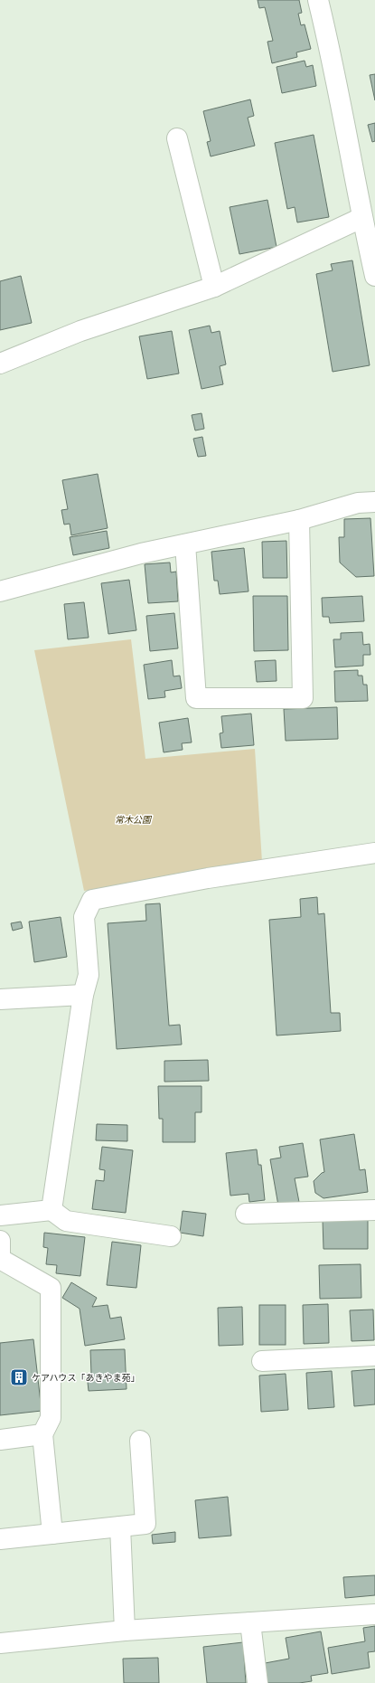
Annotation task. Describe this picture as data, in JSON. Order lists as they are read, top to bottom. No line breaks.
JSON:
{"parks":["常木公園"],"places":{"building":["ケアハウス「あきやま苑」"]}}
